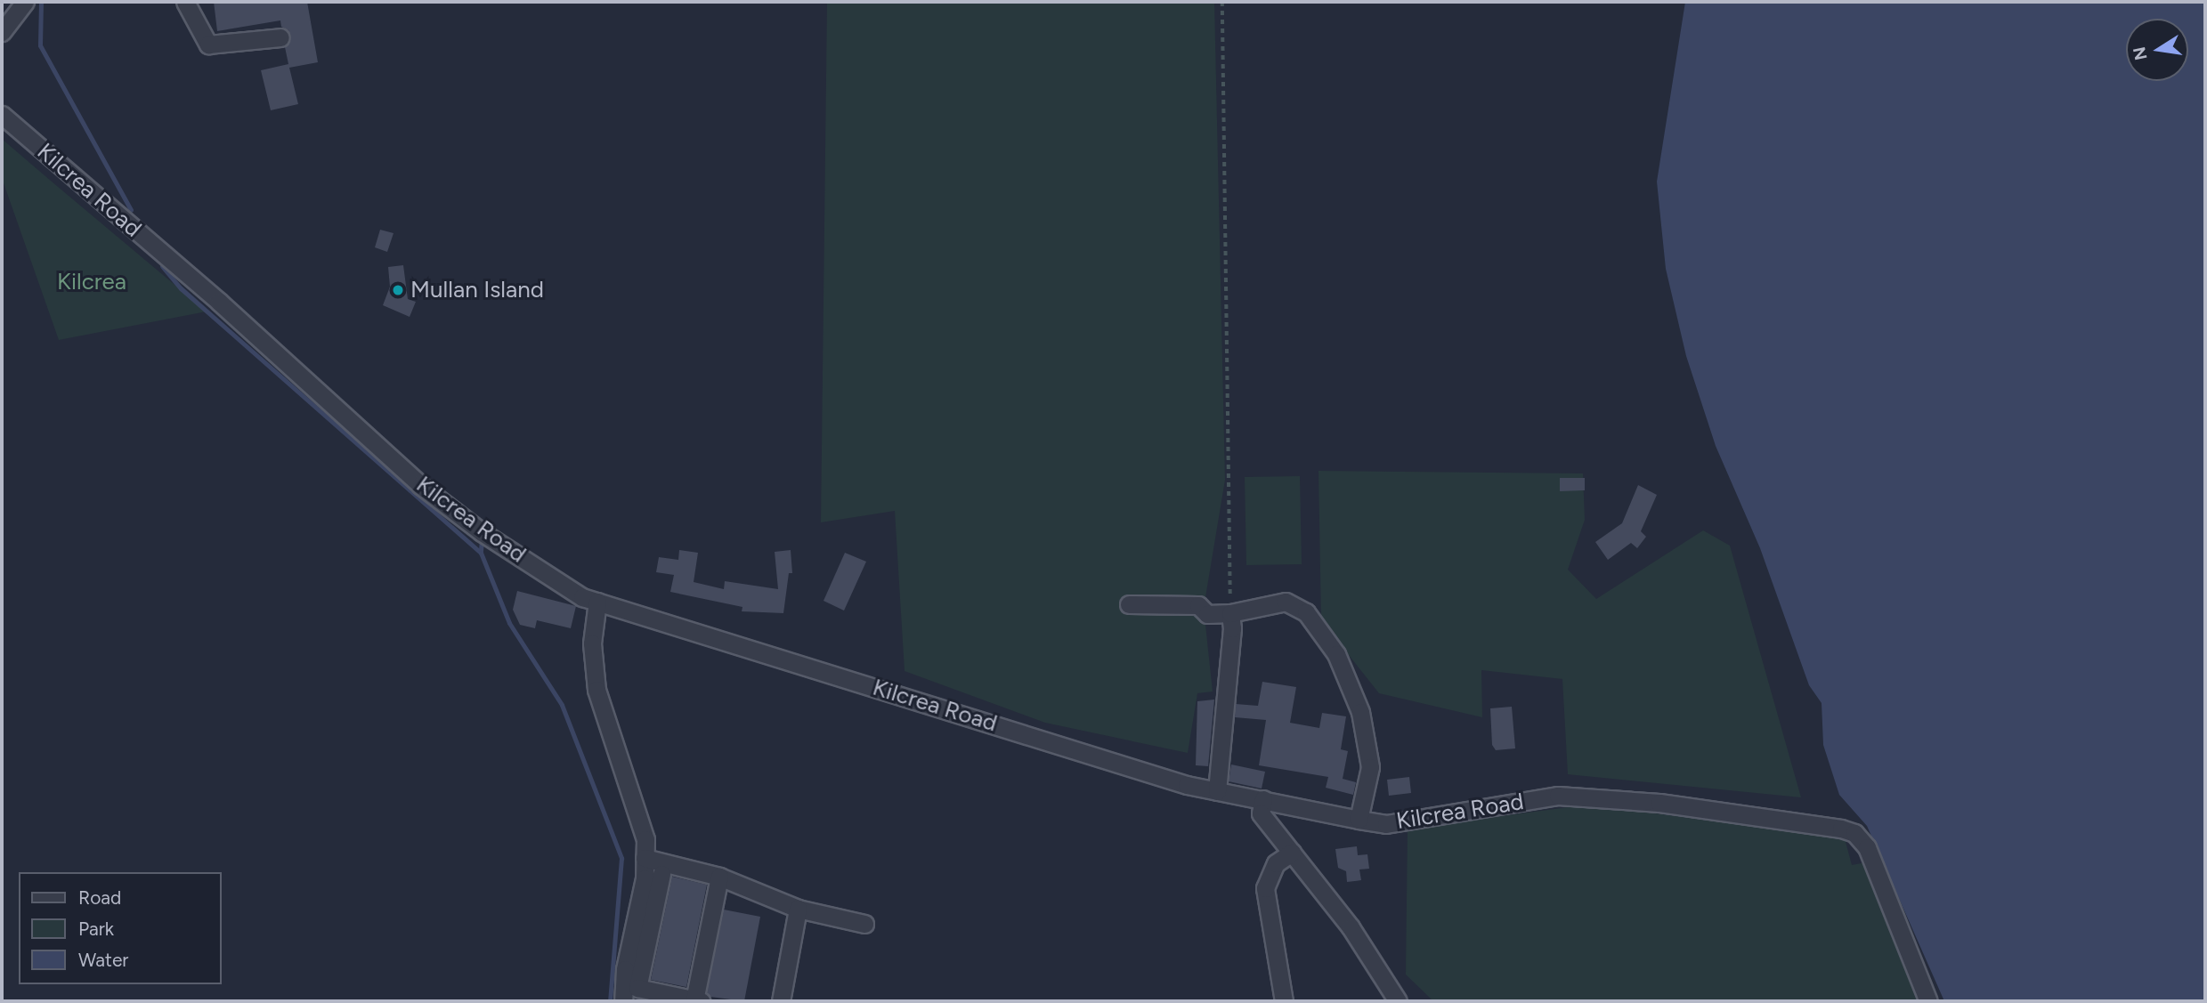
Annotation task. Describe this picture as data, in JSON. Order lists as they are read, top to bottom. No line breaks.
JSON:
{"streets":{"street":["Kilcrea Road"]},"parks":["Kilcrea"],"places":["Mullan Island"],"legend":["Road","Park","Water"],"north":"left"}
